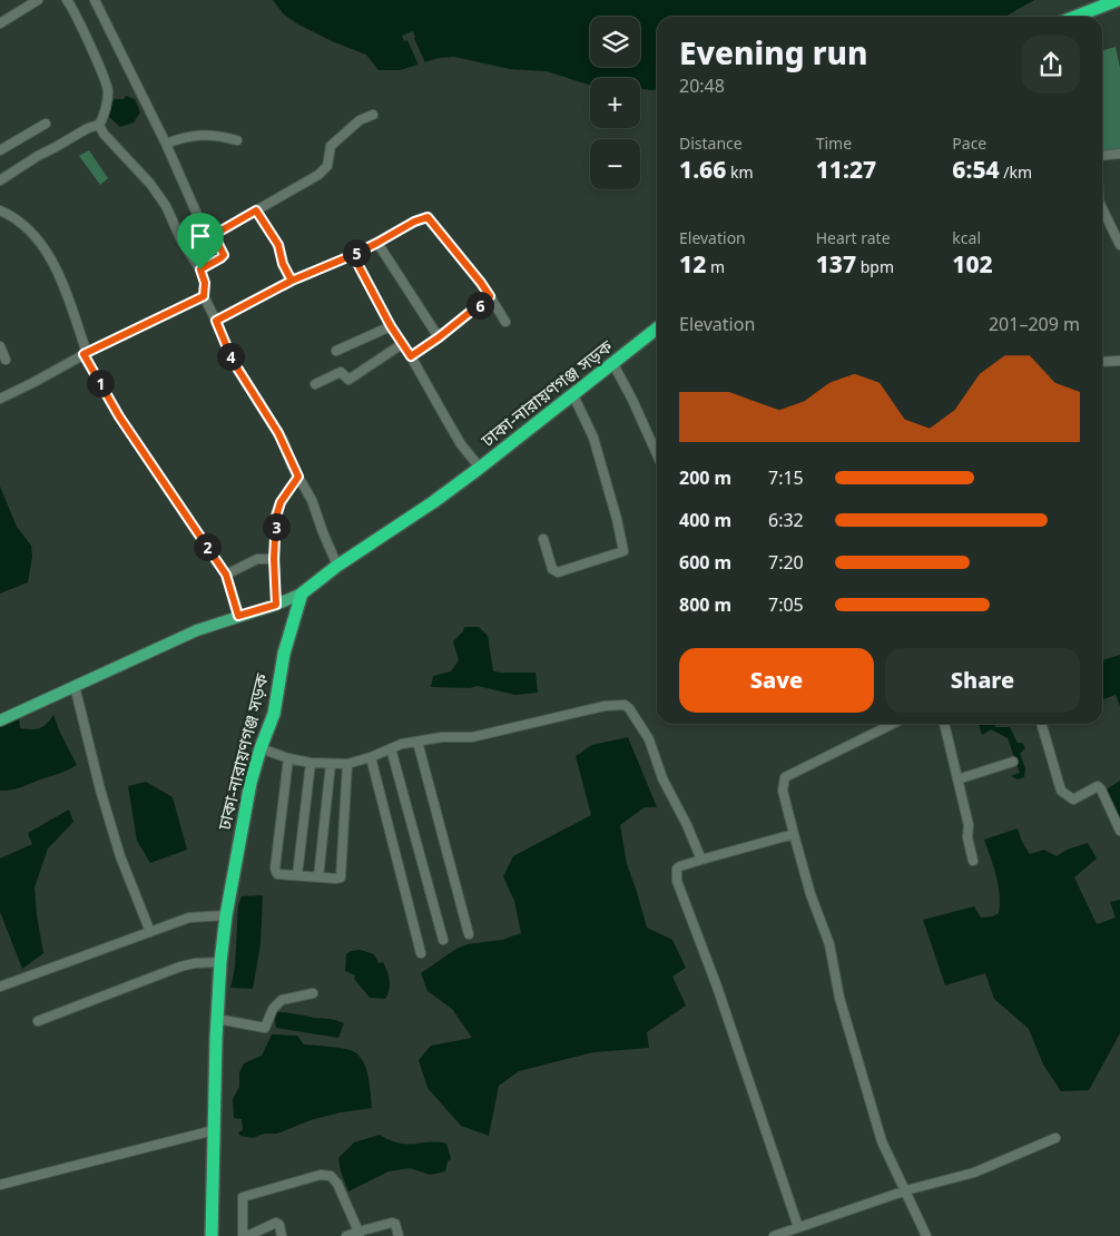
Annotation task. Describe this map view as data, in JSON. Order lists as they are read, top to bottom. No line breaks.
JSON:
{"streets":{"highway":["ঢাকা-নারায়ণগঞ্জ সড়ক"]},"page":{"map_buttons":["+","−"],"heading":["Evening run","20:48"],"stats":[["Distance","1.66 km"],["Time","11:27"],["Pace","6:54 /km"],["Elevation","12 m"],["Heart rate","137 bpm"],["kcal","102"]],"pins":["5","6","4","1","3","2"],"chart":["Elevation","201–209 m"],"list":[{"name":"200 m","note":"7:15"},{"name":"400 m","note":"6:32"},{"name":"600 m","note":"7:20"},{"name":"800 m","note":"7:05"}],"buttons":["Save","Share"]}}
